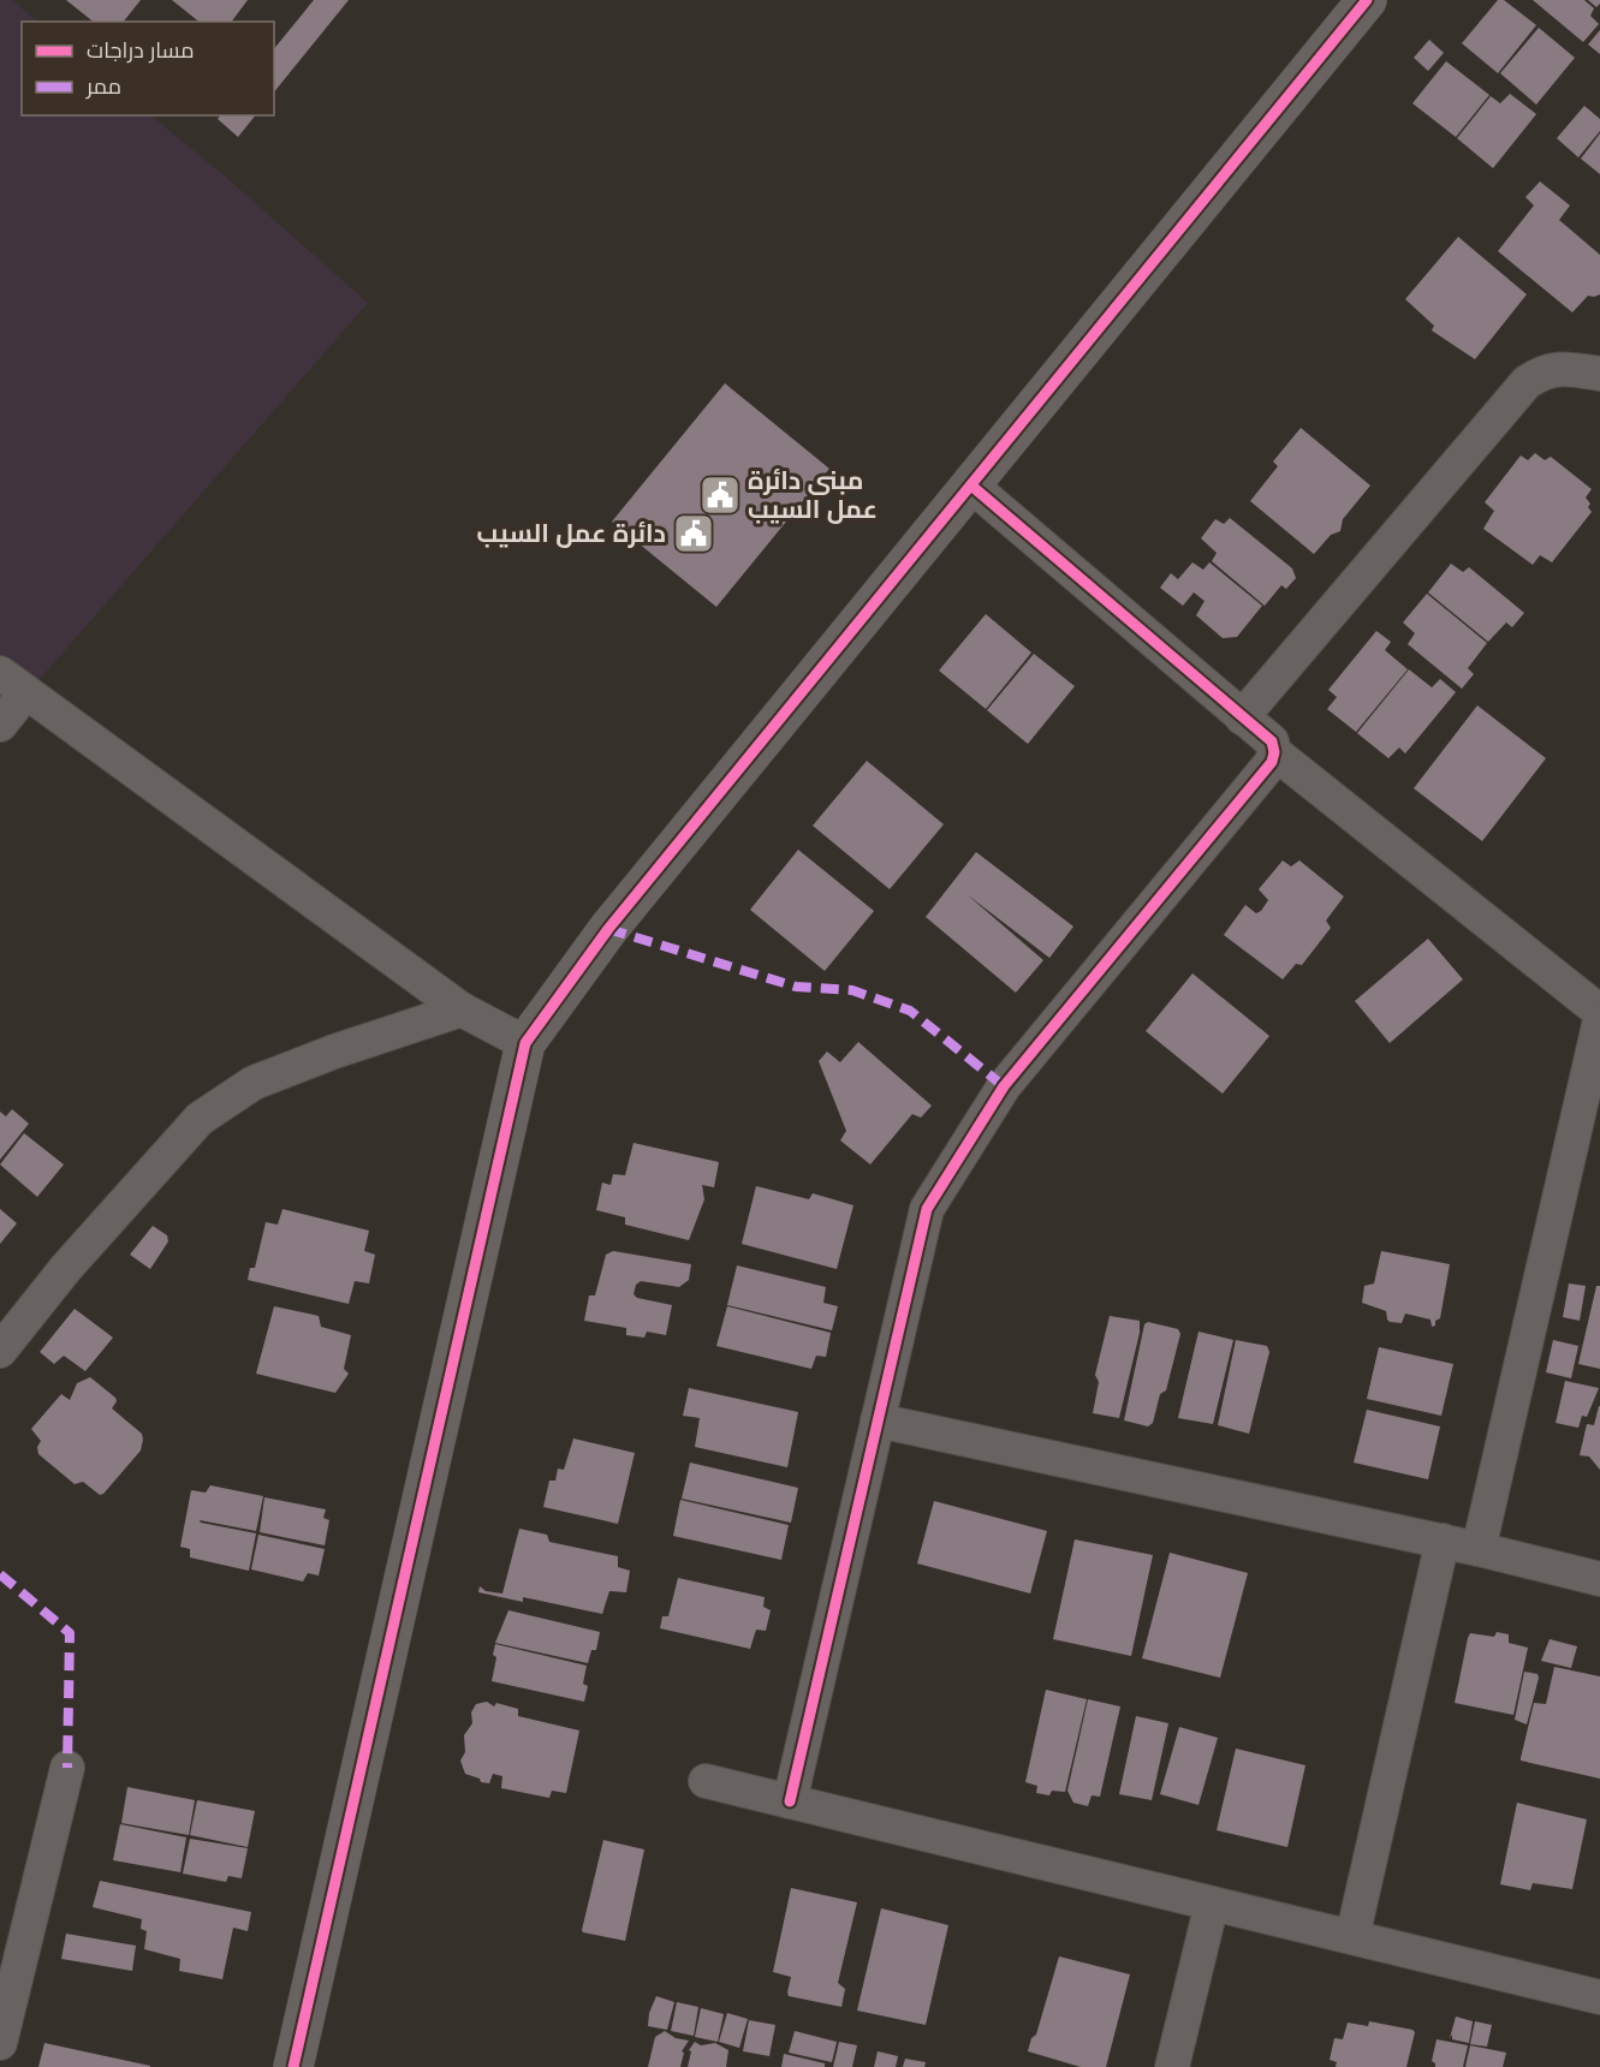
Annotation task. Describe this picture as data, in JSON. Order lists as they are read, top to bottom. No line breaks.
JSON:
{"places":{"public building":["مبنى دائرة عمل السيب","دائرة عمل السيب"]},"legend":["مسار دراجات","ممر"]}
